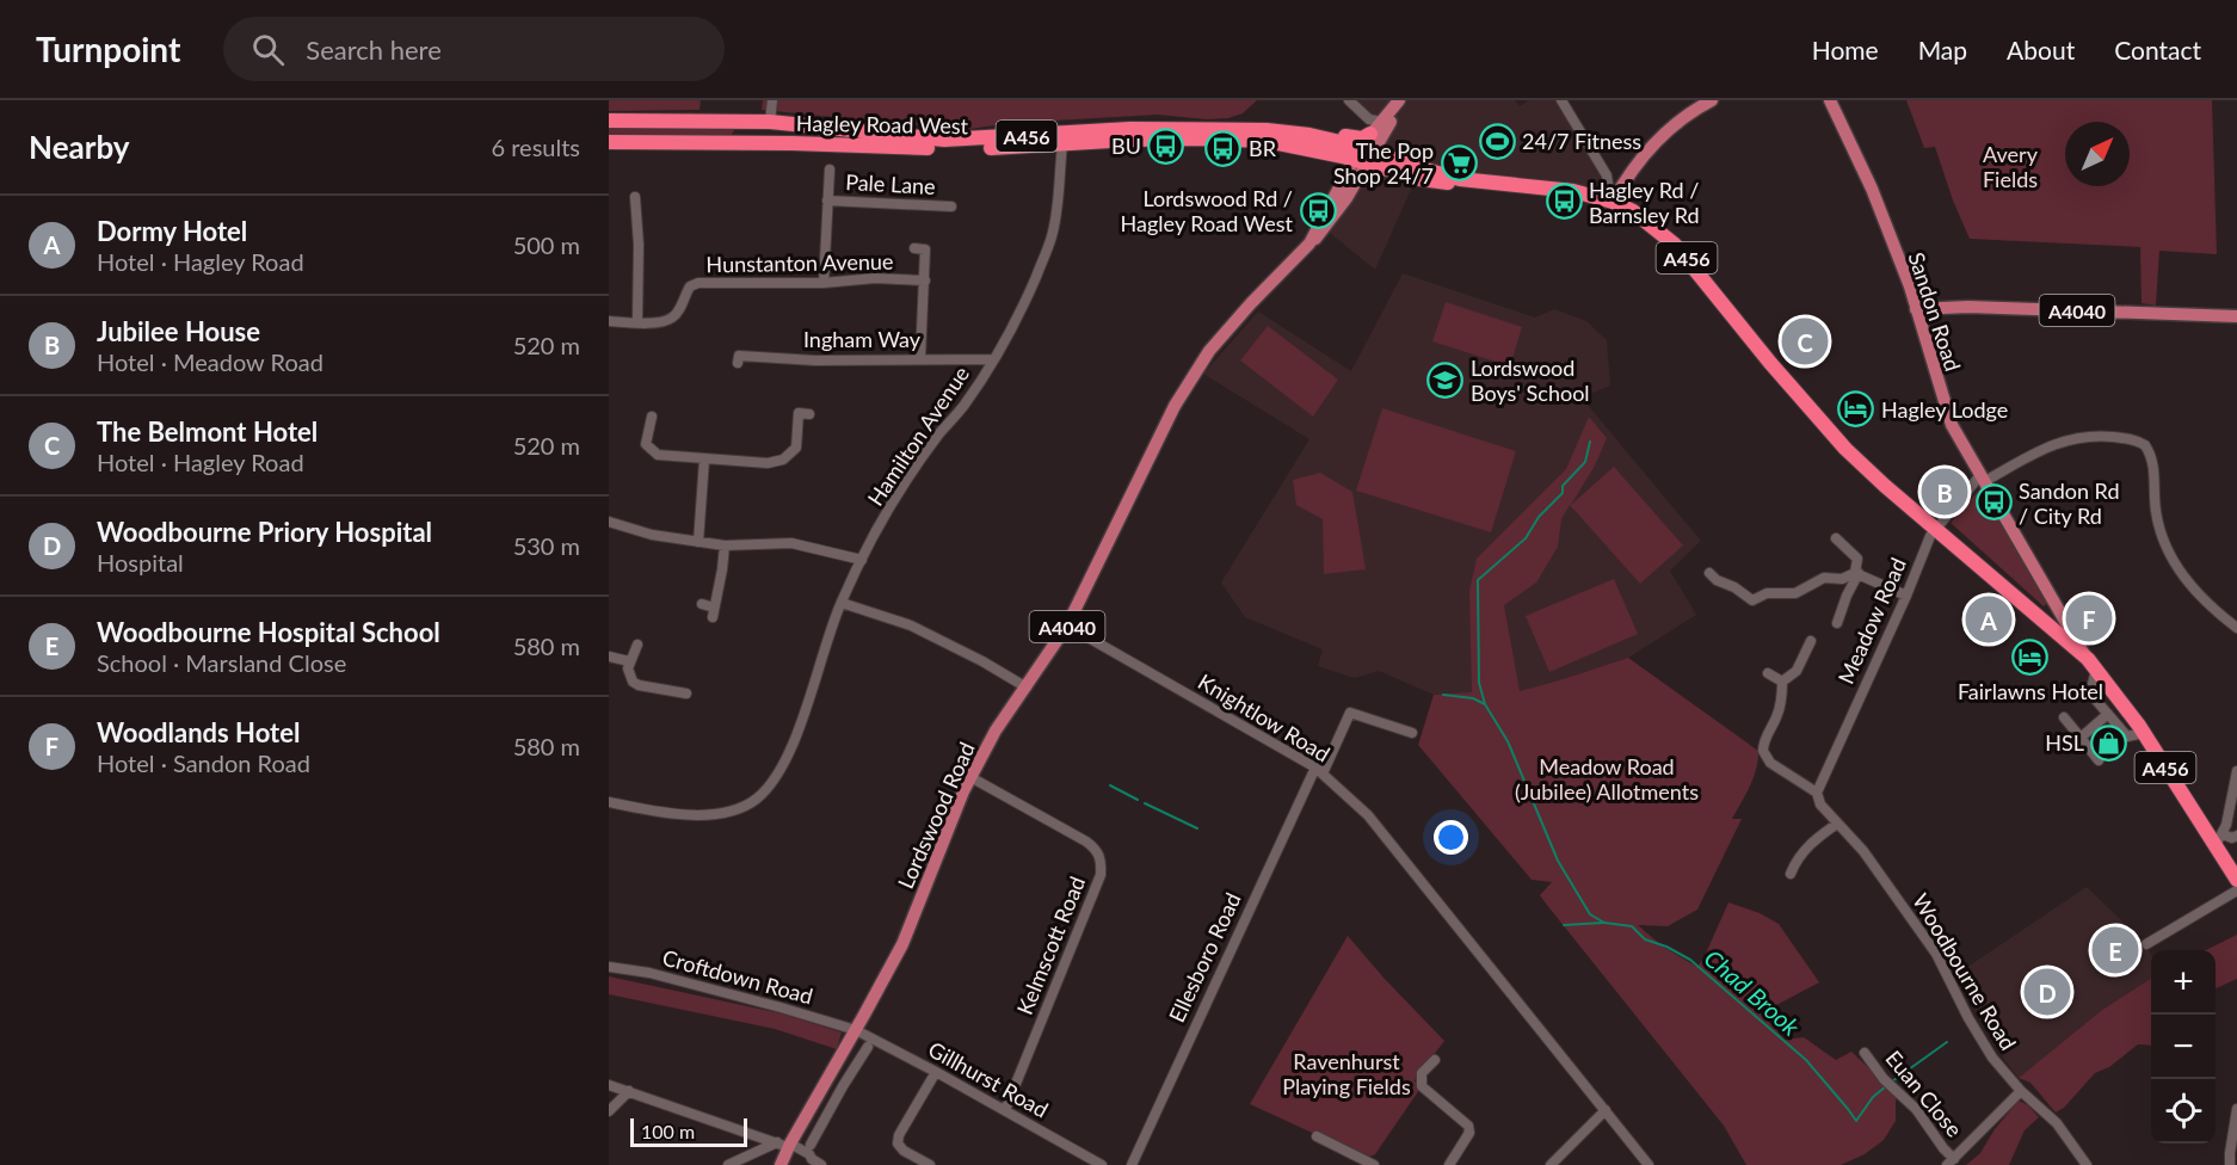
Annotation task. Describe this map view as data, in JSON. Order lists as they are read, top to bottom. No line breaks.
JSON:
{"streets":{"highway":["Hagley Road West","A456"],"main road":["A4040","Sandon Road","Lordswood Road"],"street":["Pale Lane","Hunstanton Avenue","Ingham Way","Hamilton Avenue","Meadow Road","Knightlow Road","Kelmscott Road","Ellesboro Road","Woodbourne Road","Croftdown Road","Gillhurst Road","Euan Close"]},"crossings":[["Hagley Road West","A456"],["Hagley Road West","Hamilton Avenue"],["Hagley Road West","Lordswood Road"],["A456","Sandon Road"],["A456","Meadow Road"],["A456","Lordswood Road"],["A4040","Sandon Road"],["Sandon Road","Meadow Road"],["Ingham Way","Hamilton Avenue"],["Meadow Road","Woodbourne Road"],["Knightlow Road","Lordswood Road"],["Knightlow Road","Ellesboro Road"],["Lordswood Road","Kelmscott Road"],["Lordswood Road","Croftdown Road"],["Lordswood Road","Gillhurst Road"],["Kelmscott Road","Gillhurst Road"],["Croftdown Road","Gillhurst Road"]],"water":["Chad Brook"],"parks":["Avery Fields","Meadow Road (Jubilee) Allotments","Ravenhurst Playing Fields"],"places":{"sports":["24/7 Fitness"],"bus stop":["BU","BR","Hagley Rd / Barnsley Rd","Lordswood Rd / Hagley Road West","Sandon Rd / City Rd"],"supermarket":["The Pop Shop 24/7"],"school or university":["Lordswood Boys' School"],"hotel":["Hagley Lodge","Fairlawns Hotel"],"shop":["HSL"]},"scale_bar":"100 m","north":"top right","page":{"header":"Turnpoint","search":"Search here","nav":["Home","Map","About","Contact"],"heading":["Nearby","6 results"],"list":[{"mark":"A","name":"Dormy Hotel","note":"Hotel · Hagley Road","value":"500 m"},{"mark":"B","name":"Jubilee House","note":"Hotel · Meadow Road","value":"520 m"},{"mark":"C","name":"The Belmont Hotel","note":"Hotel · Hagley Road","value":"520 m"},{"mark":"D","name":"Woodbourne Priory Hospital","note":"Hospital","value":"530 m"},{"mark":"E","name":"Woodbourne Hospital School","note":"School · Marsland Close","value":"580 m"},{"mark":"F","name":"Woodlands Hotel","note":"Hotel · Sandon Road","value":"580 m"}],"pins":["C","B","F","A","E","D"],"map_buttons":["+","−"],"scale":"100 m"}}
